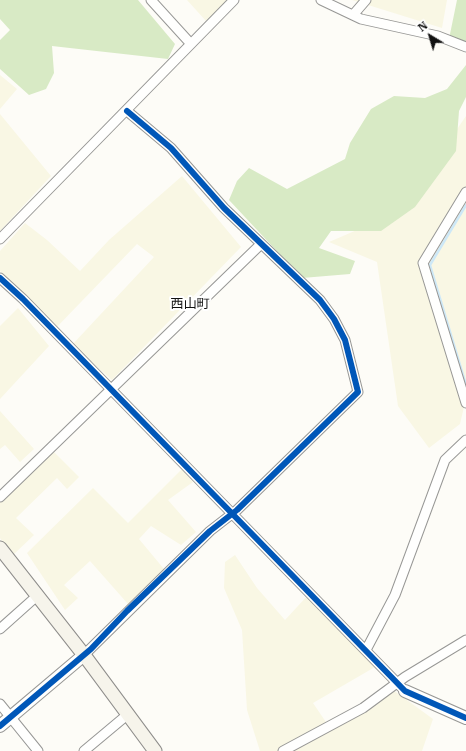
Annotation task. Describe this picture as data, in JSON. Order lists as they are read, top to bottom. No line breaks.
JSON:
{"districts":["西山町"],"north":"top left"}
